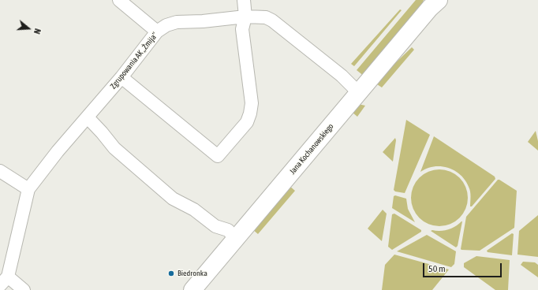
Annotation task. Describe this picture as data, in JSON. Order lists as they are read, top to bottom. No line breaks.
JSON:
{"streets":{"street":["Zgrupowania AK „Żmija”","Jana Kochanowskiego"]},"crossings":[["Zgrupowania AK „Żmija”","Jana Kochanowskiego"]],"places":["Biedronka"],"scale_bar":"50 m","north":"right"}
